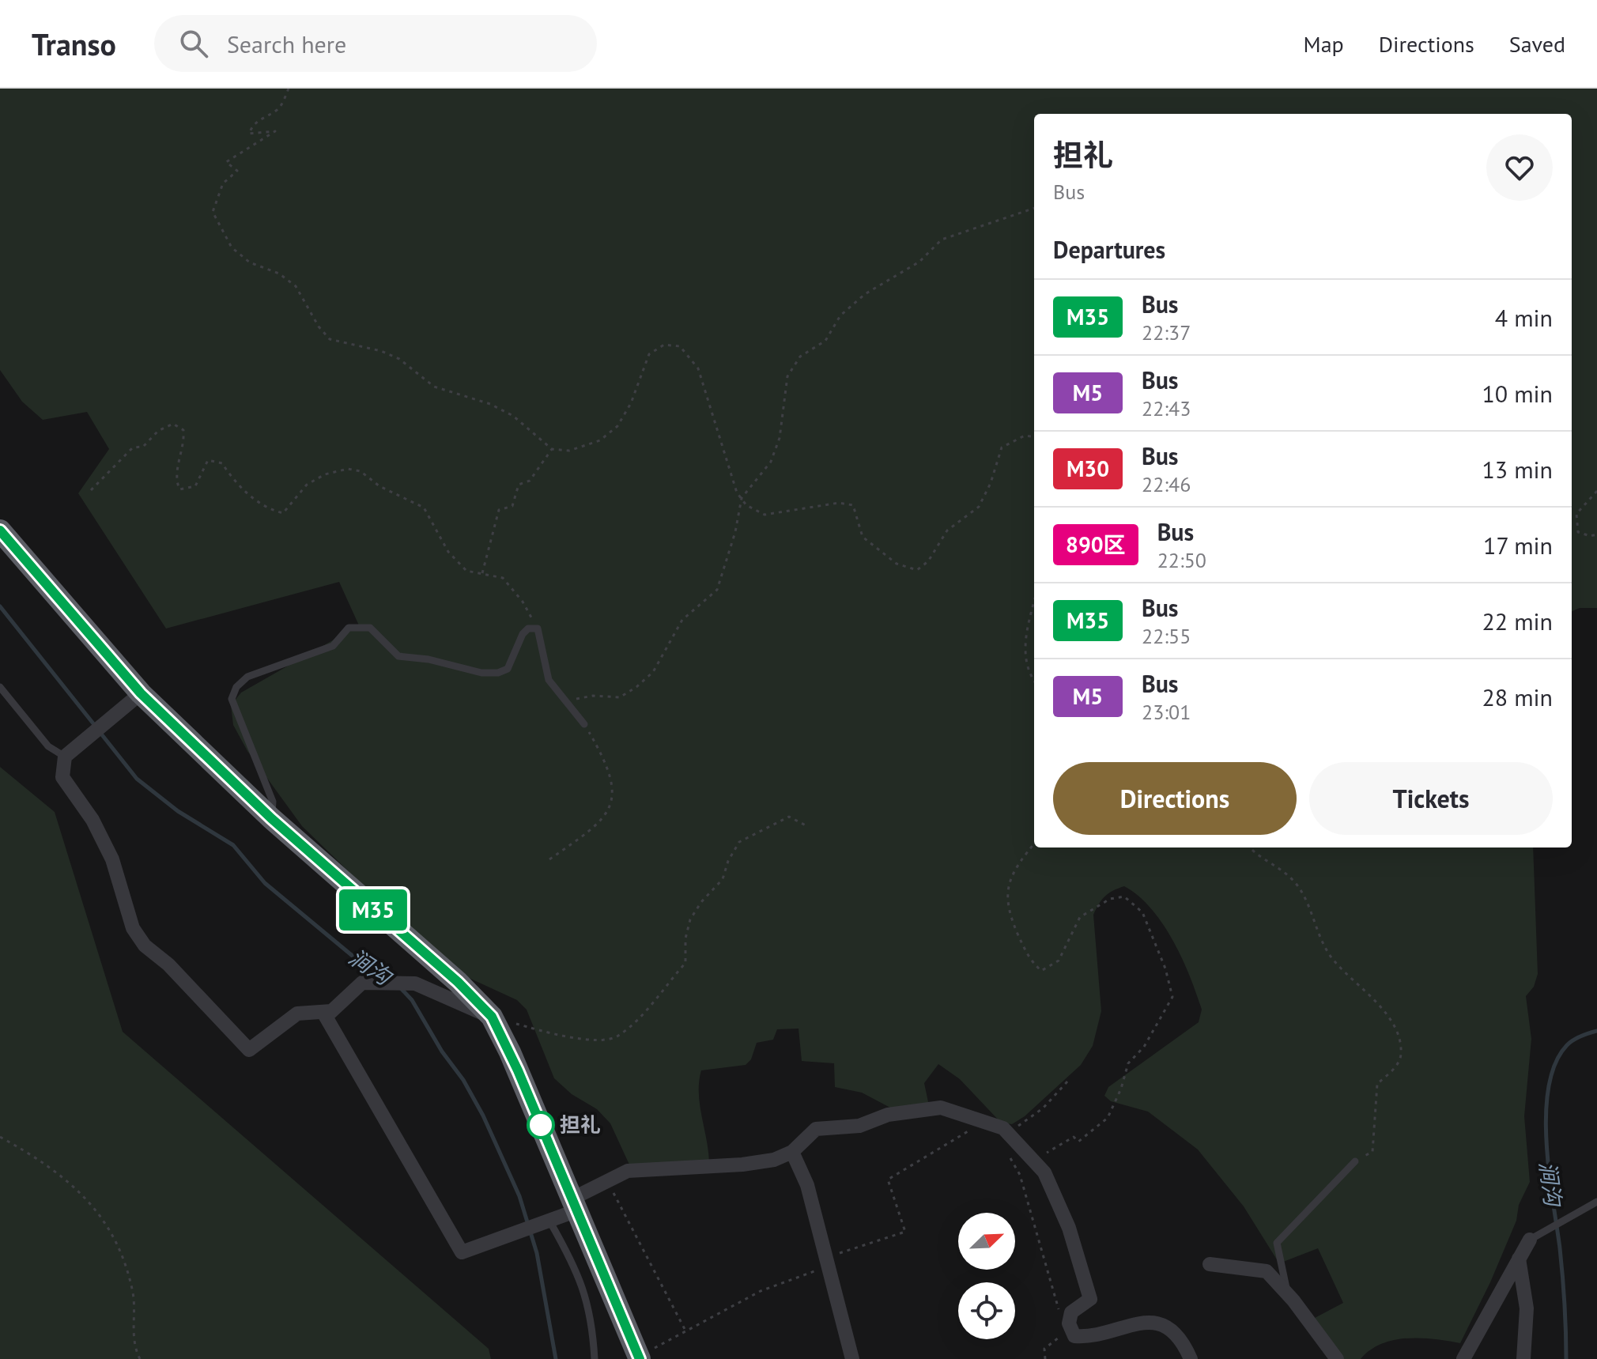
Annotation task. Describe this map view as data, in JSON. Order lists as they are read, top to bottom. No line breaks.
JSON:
{"water":["涧沟"],"places":["担礼"],"lines":["bus line M35"],"north":"top right","page":{"header":"Transo","search":"Search here","nav":["Map","Directions","Saved"],"on_map":"M35","heading":[["担礼","Bus"],"Departures"],"list":[{"mark":"M35","name":"Bus","note":"22:37","value":"4 min"},{"mark":"M5","name":"Bus","note":"22:43","value":"10 min"},{"mark":"M30","name":"Bus","note":"22:46","value":"13 min"},{"mark":"890区","name":"Bus","note":"22:50","value":"17 min"},{"mark":"M35","name":"Bus","note":"22:55","value":"22 min"},{"mark":"M5","name":"Bus","note":"23:01","value":"28 min"}],"buttons":["Directions","Tickets"]}}
